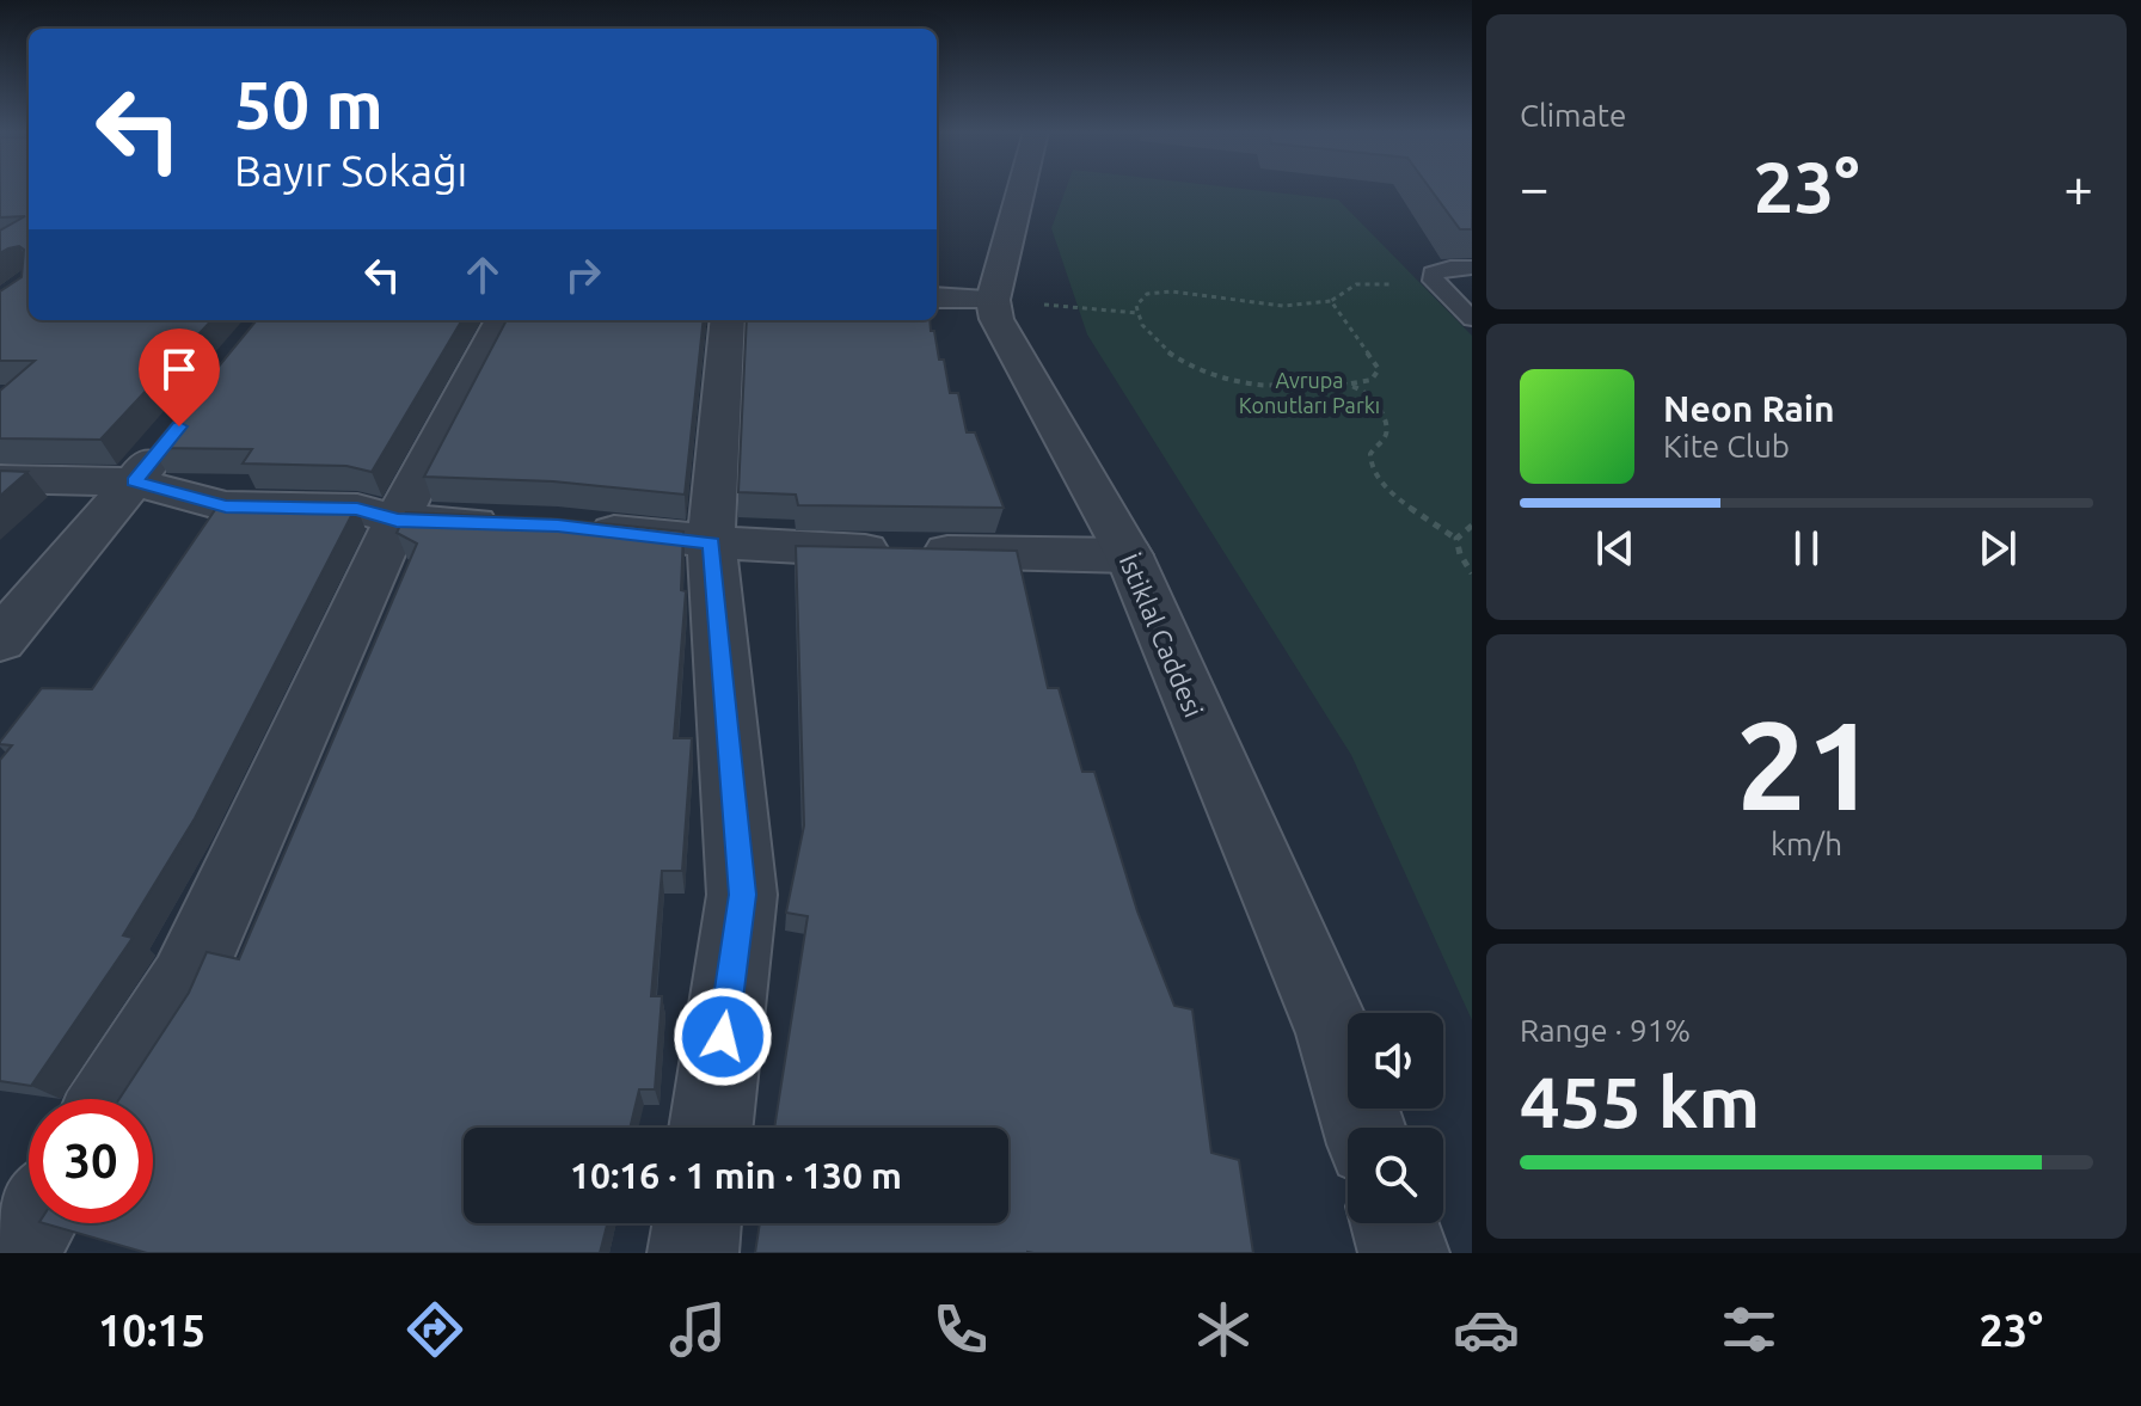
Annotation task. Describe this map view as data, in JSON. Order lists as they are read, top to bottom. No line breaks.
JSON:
{"streets":{"street":["İstiklal Caddesi"]},"parks":["Avrupa Konutları Parkı"],"page":{"tile":["Climate",["21","km/h"],["Range · 91%","455 km"]],"turn":["50 m","Bayır Sokağı"],"heat":["−","23°","+"],"song":["Neon Rain","Kite Club"],"limit":"30","trip":"10:16 · 1 min · 130 m","tabs":["10:15","23°"]}}
